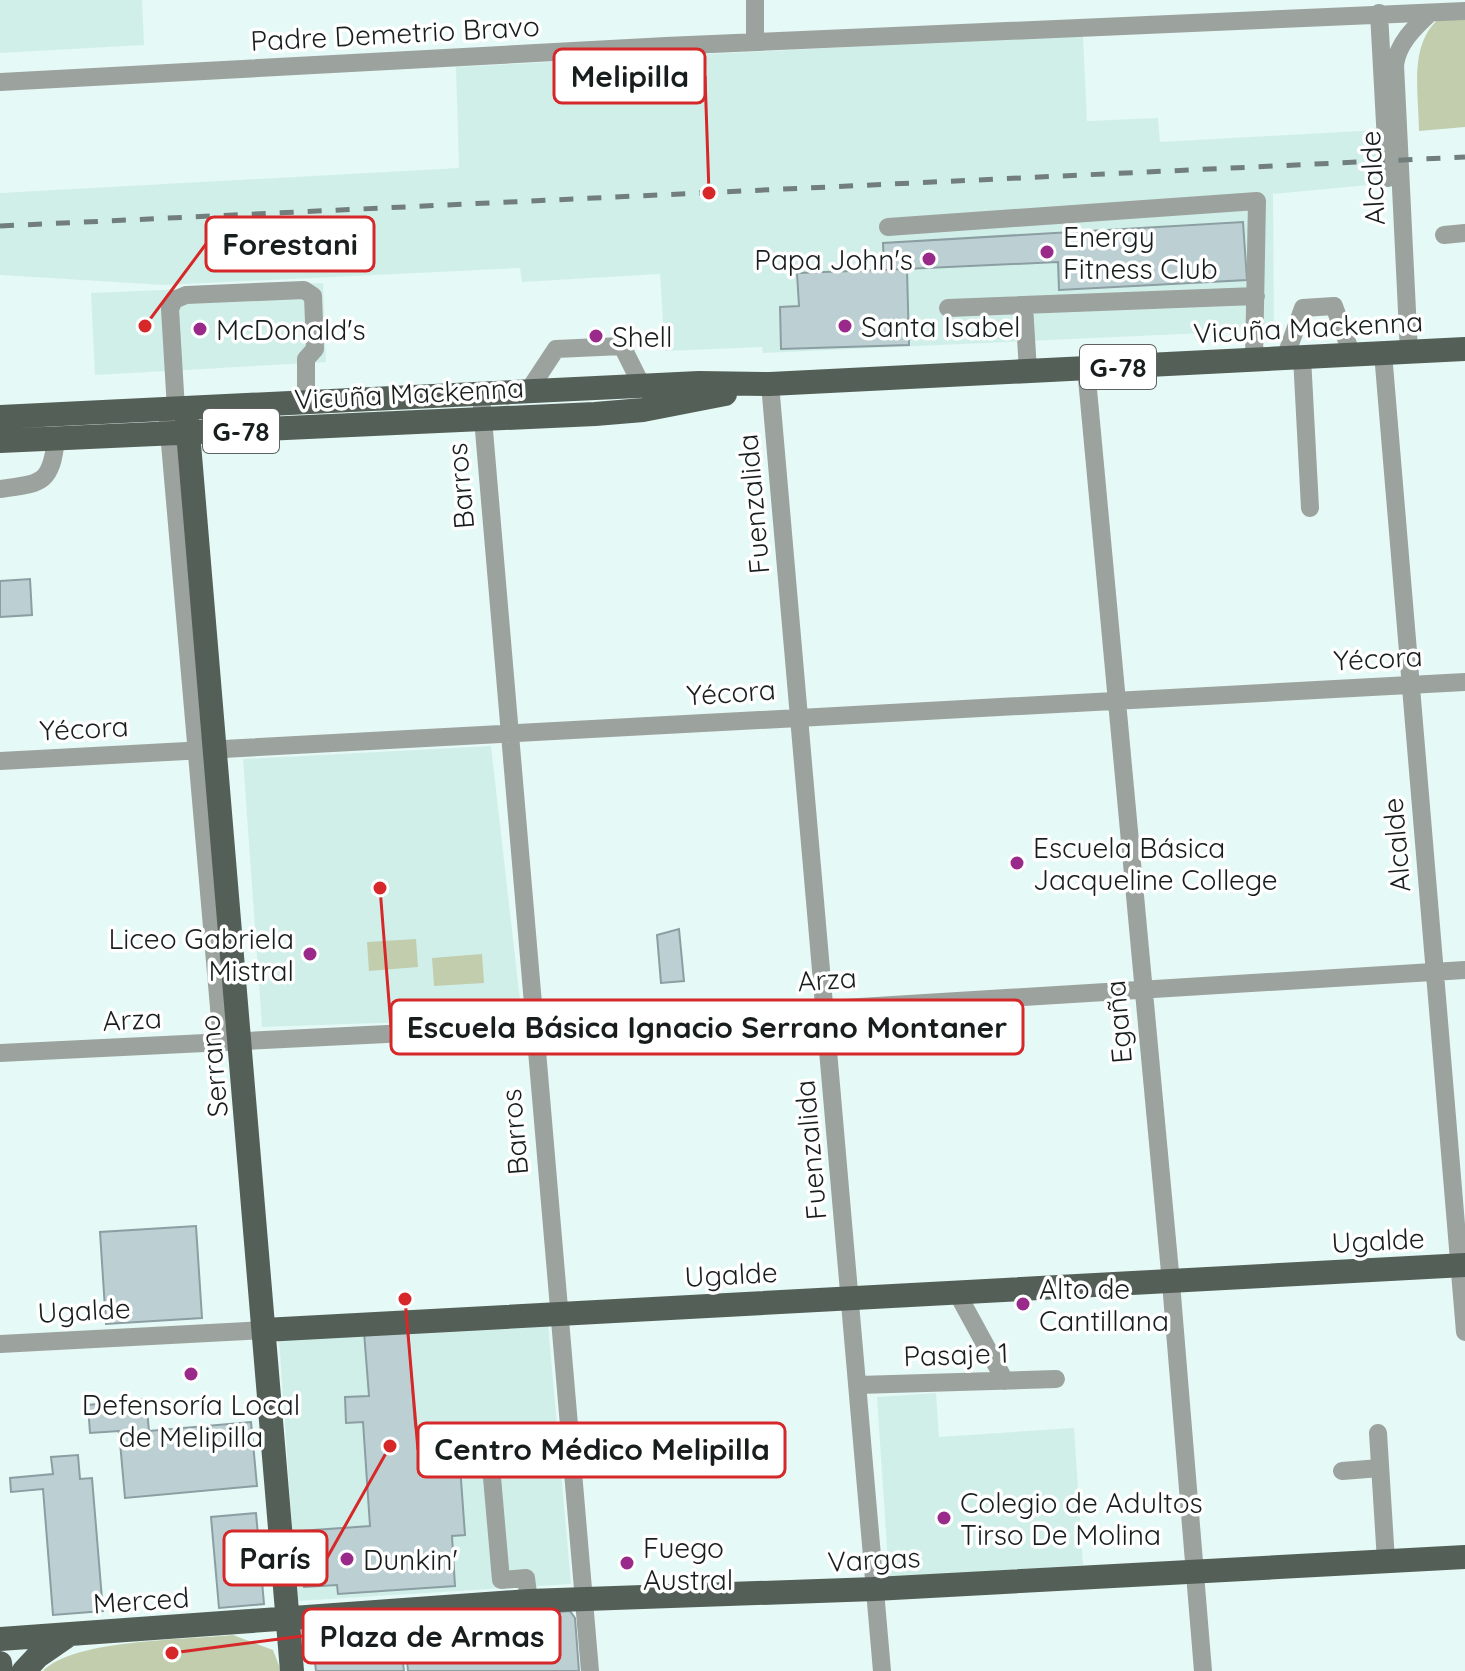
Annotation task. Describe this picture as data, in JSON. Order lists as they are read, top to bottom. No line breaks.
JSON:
{"streets":{"main road":["Vicuña Mackenna","G-78","Serrano","Ugalde","Vargas","Merced"],"street":["Padre Demetrio Bravo","Alcalde","Barros","Fuenzalida","Yécora","Arza","Egaña","Pasaje 1"]},"crossings":[["Padre Demetrio Bravo","Alcalde"],["Alcalde","Vicuña Mackenna"],["Alcalde","Yécora"],["Alcalde","Arza"],["Alcalde","Ugalde"],["Vicuña Mackenna","Barros"],["Vicuña Mackenna","Fuenzalida"],["Vicuña Mackenna","Egaña"],["Vicuña Mackenna","Serrano"],["Barros","Yécora"],["Barros","Arza"],["Barros","Ugalde"],["Barros","Vargas"],["Fuenzalida","Yécora"],["Fuenzalida","Arza"],["Fuenzalida","Ugalde"],["Fuenzalida","Pasaje 1"],["Fuenzalida","Vargas"],["Yécora","Egaña"],["Yécora","Serrano"],["Arza","Egaña"],["Arza","Serrano"],["Egaña","Ugalde"],["Egaña","Vargas"],["Serrano","Ugalde"],["Serrano","Vargas"],["Serrano","Merced"],["Vargas","Merced"]],"places":["Melipilla","Energy Fitness Club","Papa John's","Forestani","Santa Isabel","McDonald's","Shell","Escuela Básica Jacqueline College","Escuela Básica Ignacio Serrano Montaner","Liceo Gabriela Mistral","Centro Médico Melipilla","Alto de Cantillana","Defensoría Local de Melipilla","París","Colegio de Adultos Tirso De Molina","Dunkin'","Fuego Austral","Plaza de Armas"]}
